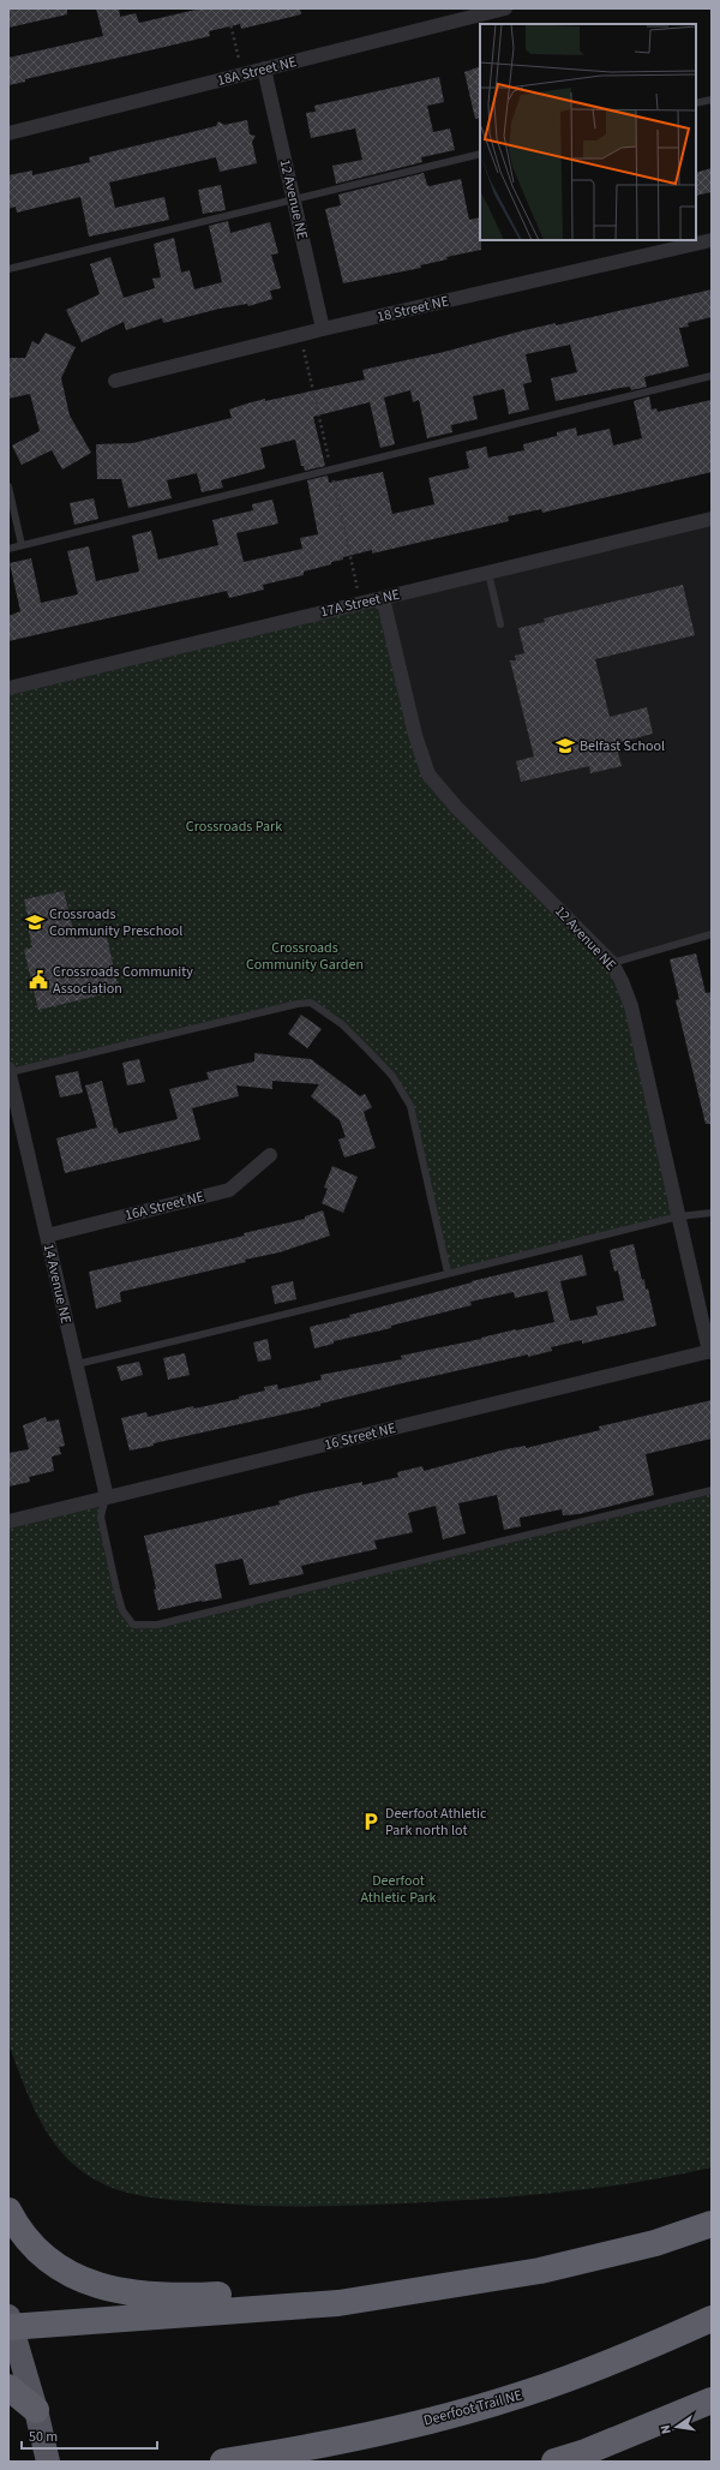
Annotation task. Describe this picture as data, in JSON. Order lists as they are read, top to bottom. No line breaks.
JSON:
{"streets":{"highway":["Deerfoot Trail NE"],"street":["18A Street NE","12 Avenue NE","18 Street NE","17A Street NE","16A Street NE","14 Avenue NE","16 Street NE"]},"crossings":[["18A Street NE","12 Avenue NE"],["12 Avenue NE","18 Street NE"],["12 Avenue NE","17A Street NE"],["12 Avenue NE","16 Street NE"],["16A Street NE","14 Avenue NE"],["14 Avenue NE","16 Street NE"]],"parks":["Crossroads Park","Crossroads Community Garden","Deerfoot Athletic Park"],"places":{"school or university":["Belfast School","Crossroads Community Preschool"],"public building":["Crossroads Community Association"],"parking":["Deerfoot Athletic Park north lot"]},"scale_bar":"50 m","north":"left"}
